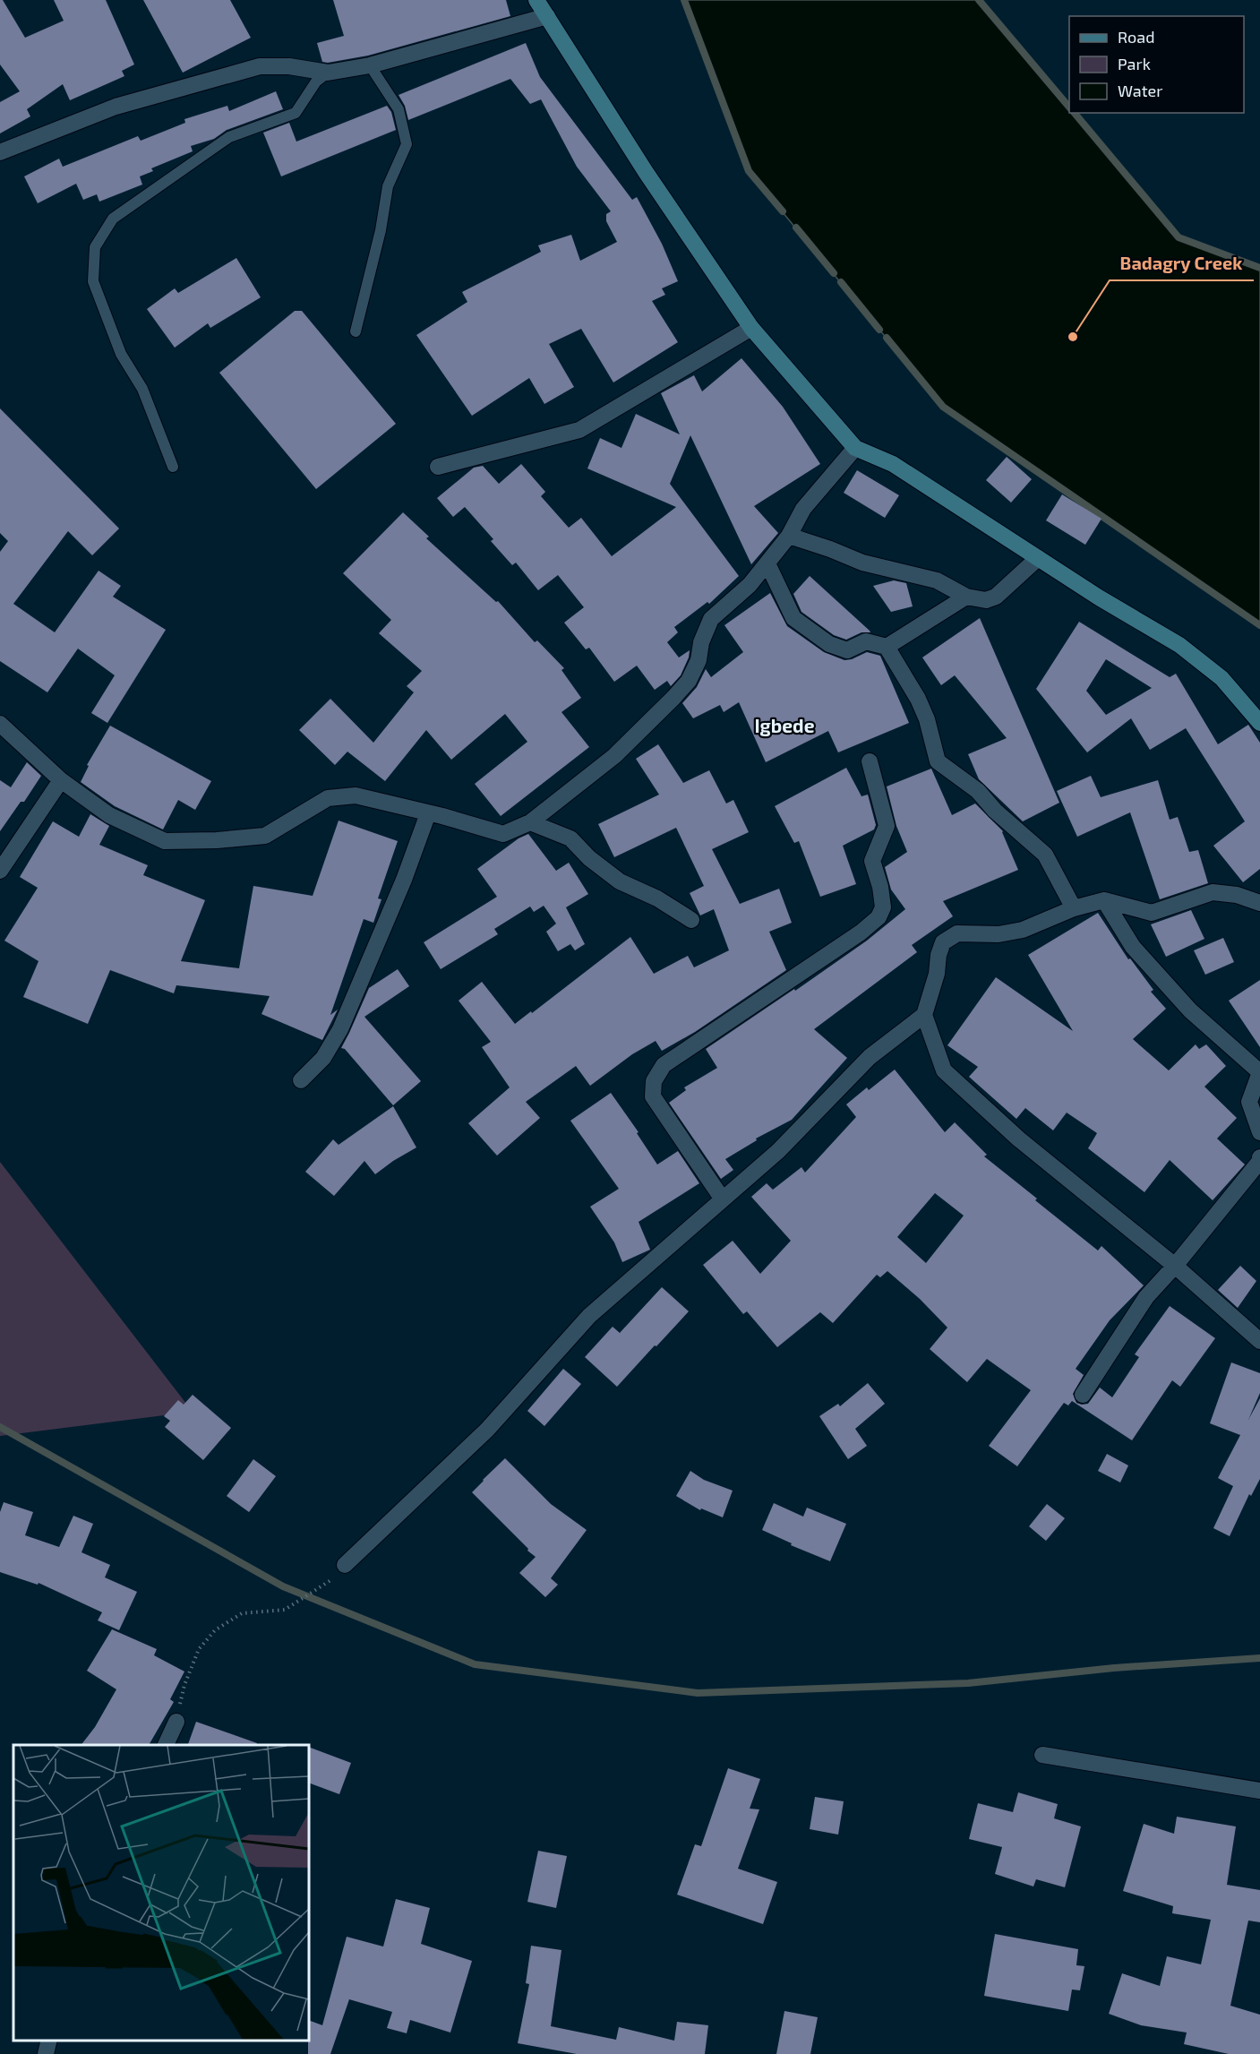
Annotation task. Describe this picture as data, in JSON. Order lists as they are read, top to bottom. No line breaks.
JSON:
{"districts":["Igbede"],"places":["Badagry Creek"],"legend":["Road","Park","Water"]}
